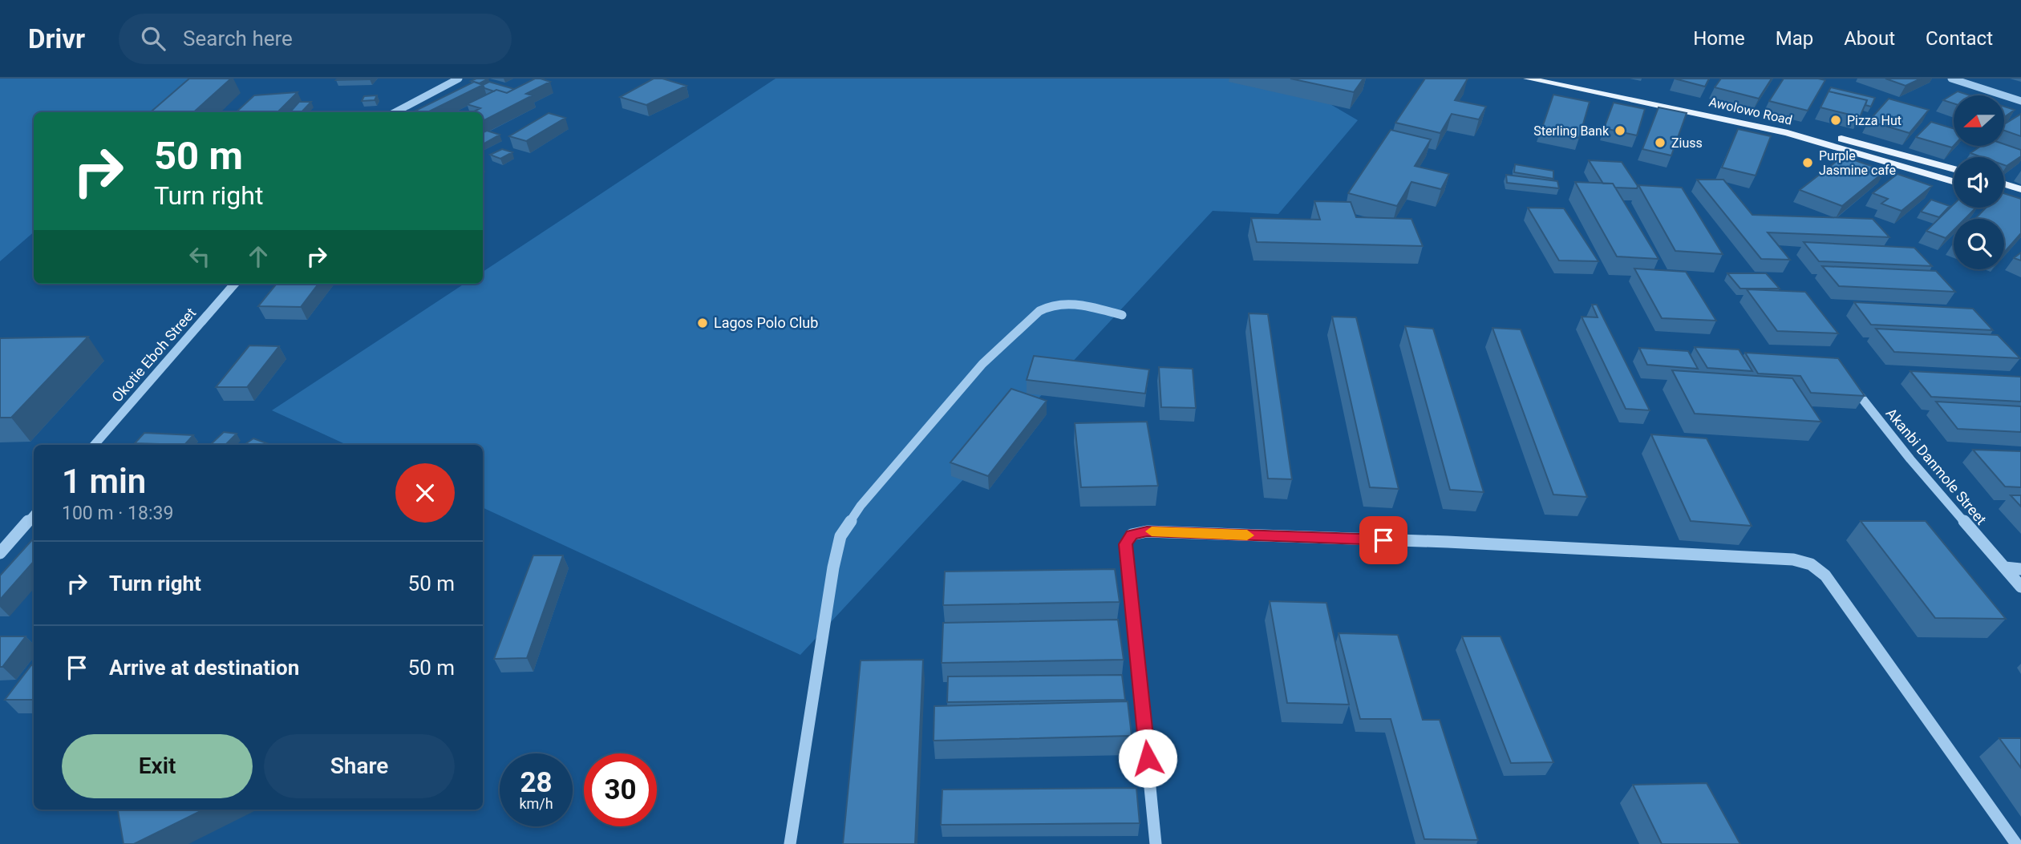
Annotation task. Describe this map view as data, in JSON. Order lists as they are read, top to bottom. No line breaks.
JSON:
{"streets":{"main road":["Awolowo Road"],"street":["Okotie Eboh Street","Akanbi Danmole Street"]},"places":["Pizza Hut","Sterling Bank","Ziuss","Purple Jasmine cafe","Lagos Polo Club"],"north":"left","page":{"header":"Drivr","search":"Search here","nav":["Home","Map","About","Contact"],"turn":["50 m","Turn right"],"heading":["1 min","100 m · 18:39"],"list":[{"name":"Turn right","value":"50 m"},{"name":"Arrive at destination","value":"50 m"}],"buttons":["Exit","Share"],"speed":"28 km/h","limit":"30"}}
